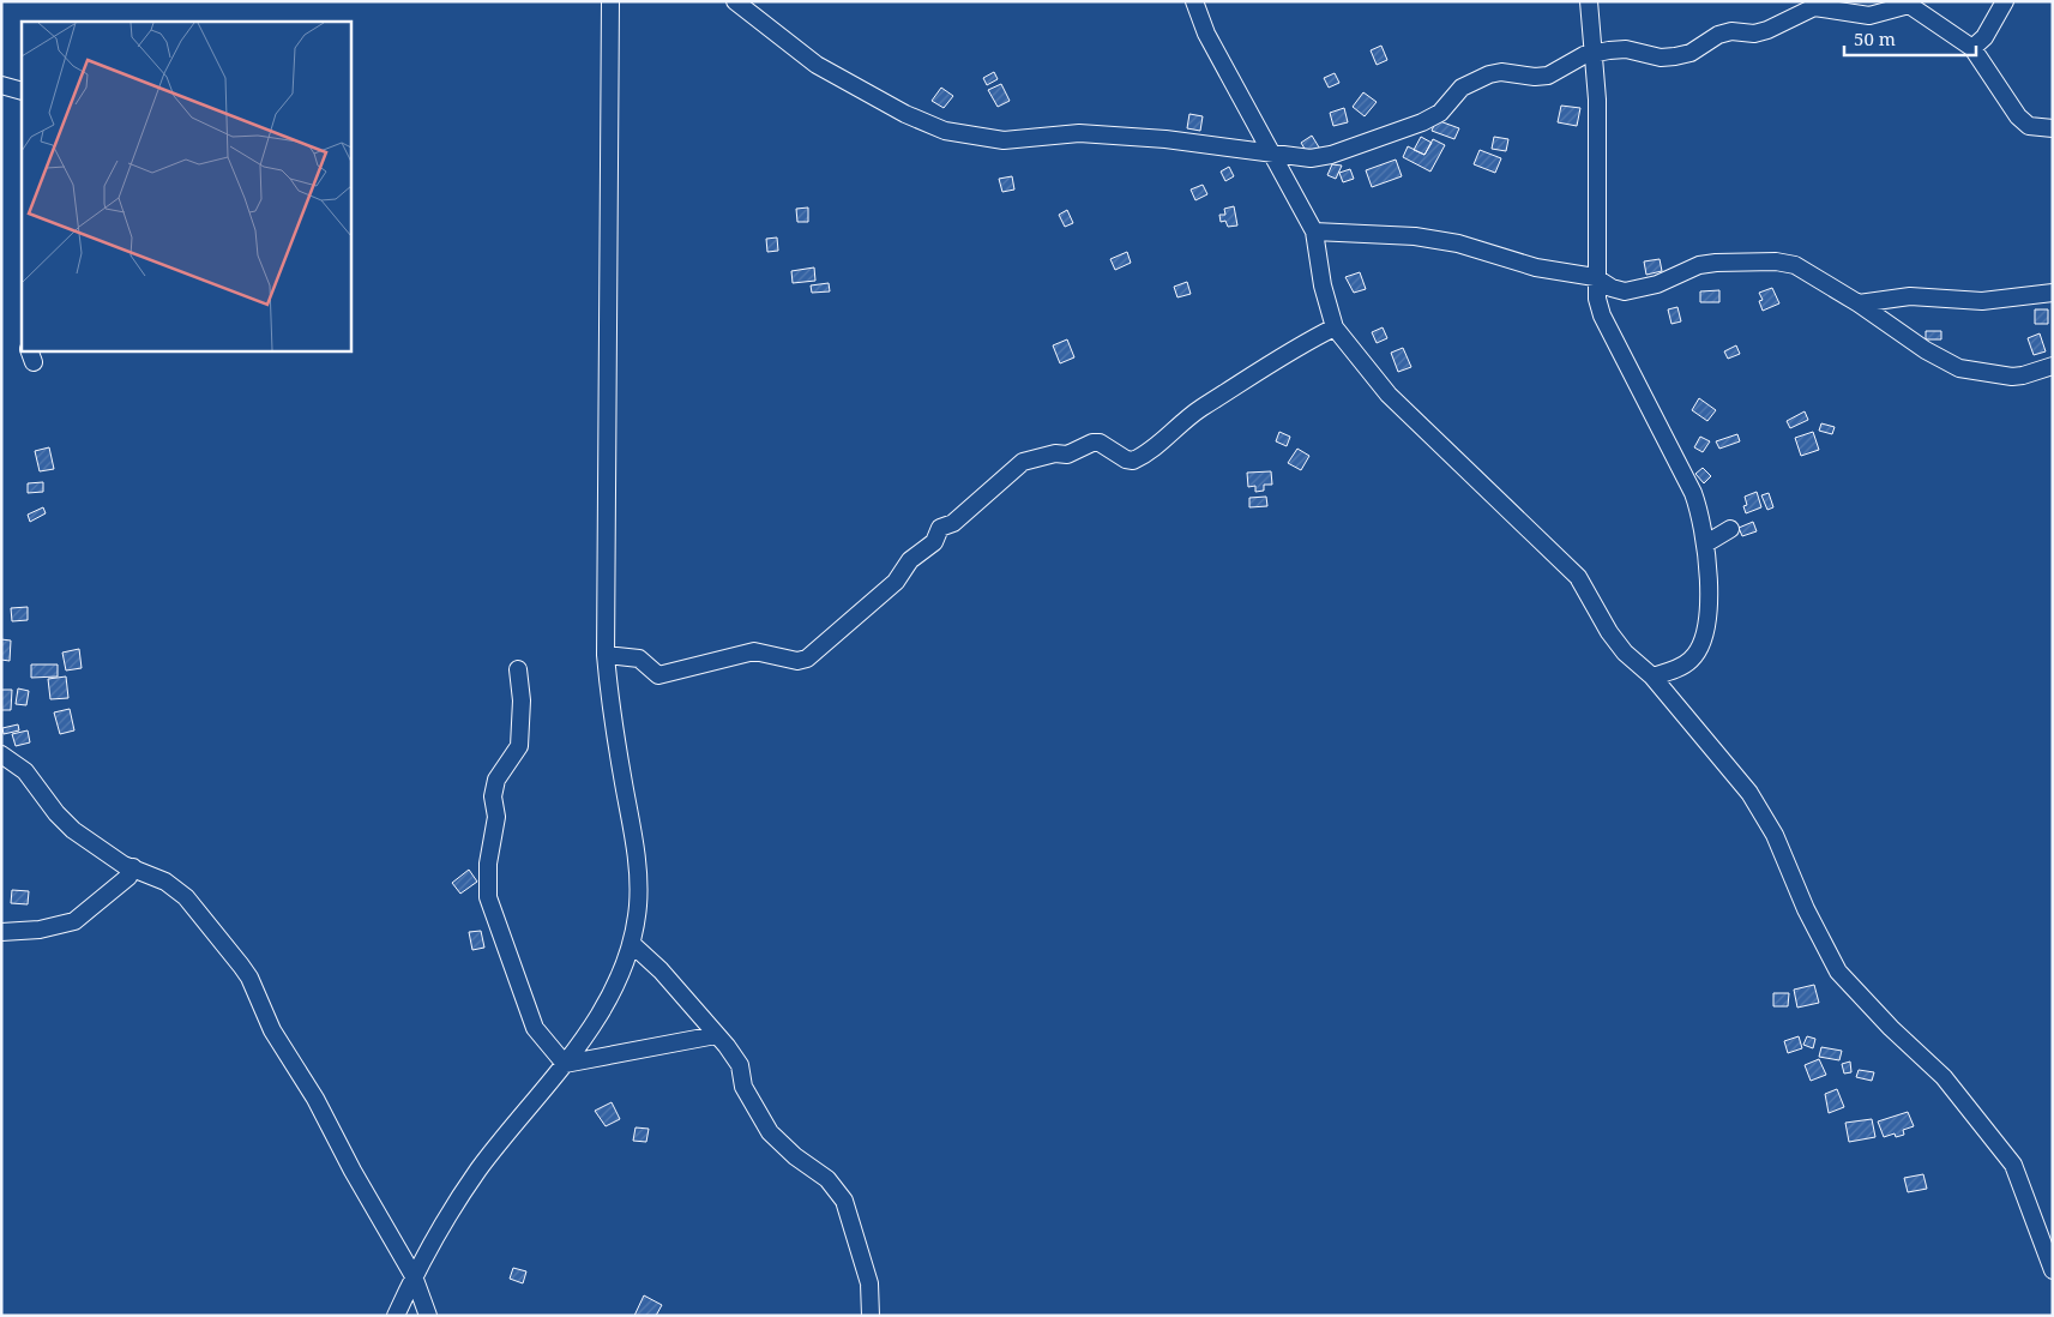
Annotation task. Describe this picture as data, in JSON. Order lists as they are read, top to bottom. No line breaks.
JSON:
{"scale_bar":"50 m"}
